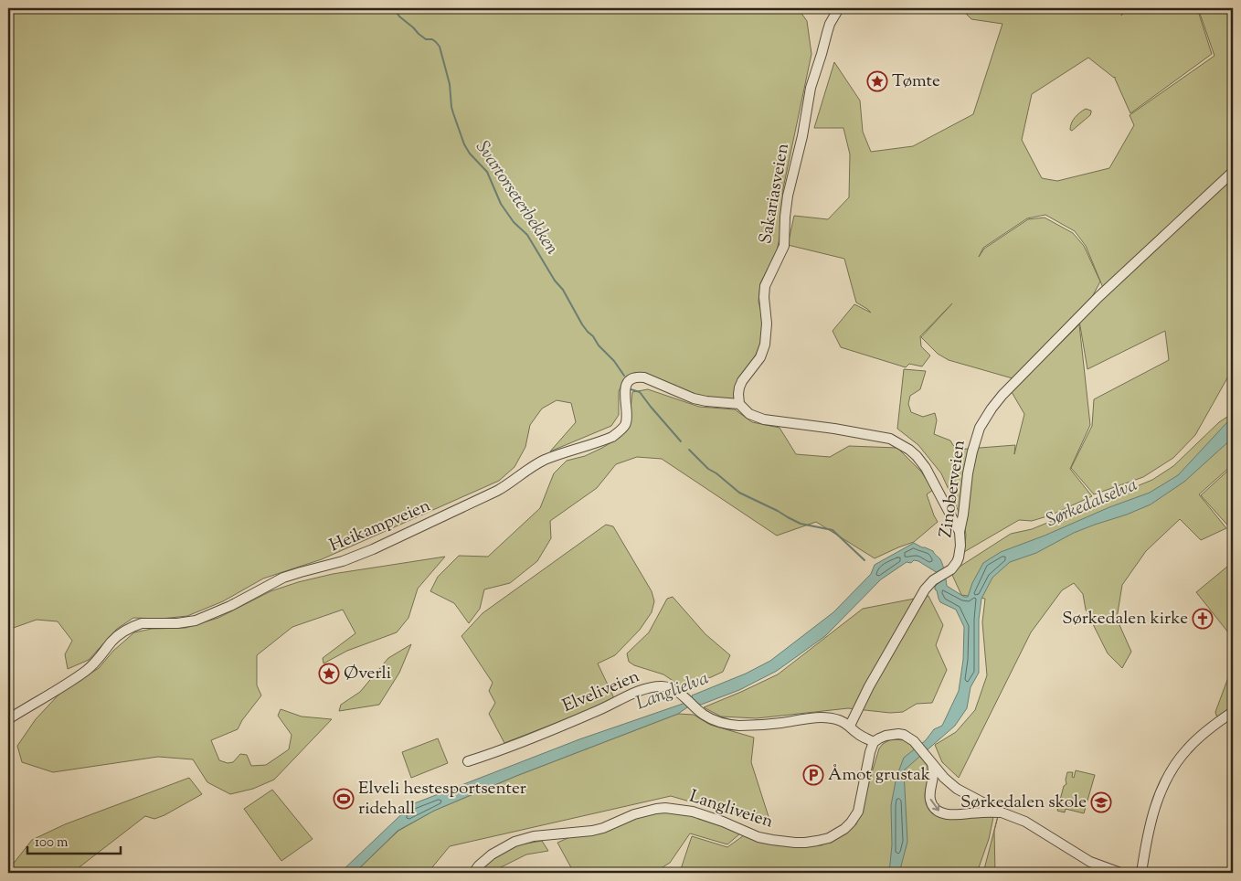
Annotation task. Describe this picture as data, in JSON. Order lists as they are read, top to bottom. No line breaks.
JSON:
{"streets":{"street":["Sakariasveien","Zinoberveien","Heikampveien","Elveliveien","Langliveien"]},"crossings":[["Sakariasveien","Heikampveien"],["Zinoberveien","Elveliveien"]],"water":["Svartorseterbekken","Sørkedalselva","Langlielva"],"places":{"place":["Tømte","Øverli"],"church":["Sørkedalen kirke"],"parking":["Åmot grustak"],"sports":["Elveli hestesportsenter ridehall"],"school or university":["Sørkedalen skole"]},"scale_bar":"100 m"}
